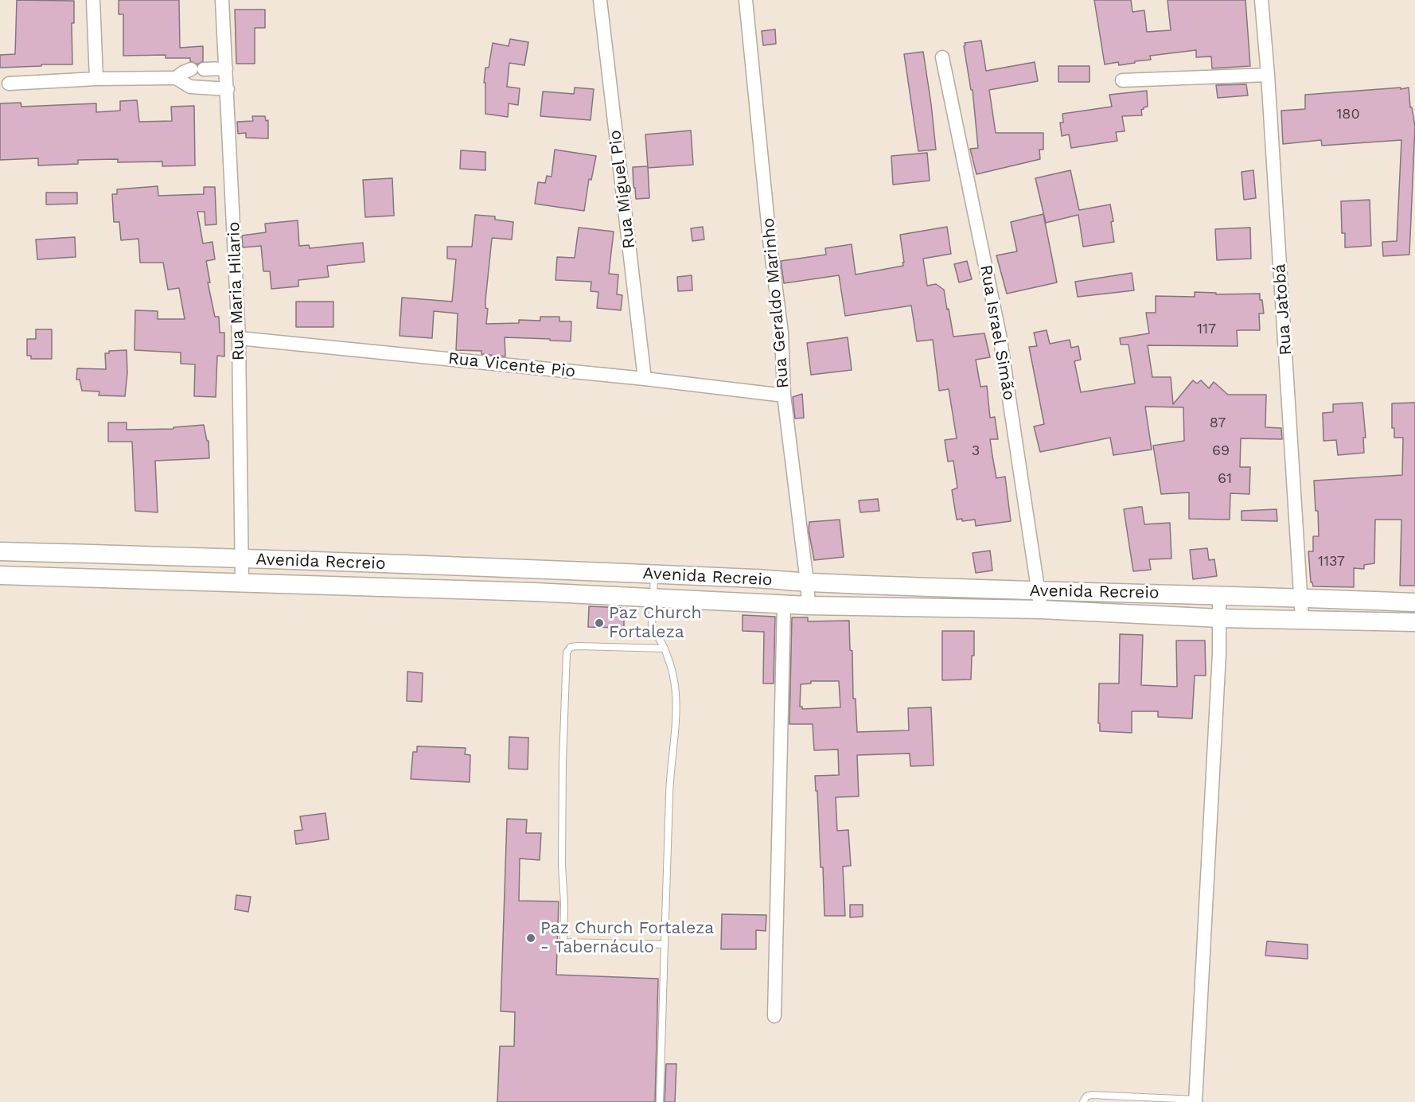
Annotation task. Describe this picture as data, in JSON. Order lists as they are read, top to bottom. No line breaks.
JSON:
{"streets":{"main road":["Avenida Recreio"],"street":["Rua Miguel Pio","Rua Maria Hilario","Rua Geraldo Marinho","Rua Jatobá","Rua Israel Simão","Rua Vicente Pio"]},"crossings":[["Rua Miguel Pio","Rua Vicente Pio"],["Rua Maria Hilario","Rua Vicente Pio"],["Rua Maria Hilario","Avenida Recreio"],["Rua Geraldo Marinho","Rua Vicente Pio"],["Rua Geraldo Marinho","Avenida Recreio"],["Rua Jatobá","Avenida Recreio"],["Rua Israel Simão","Avenida Recreio"]],"places":["Paz Church Fortaleza","Paz Church Fortaleza - Tabernáculo"],"house_numbers":["180","117","87","3","69","61","1137"]}
